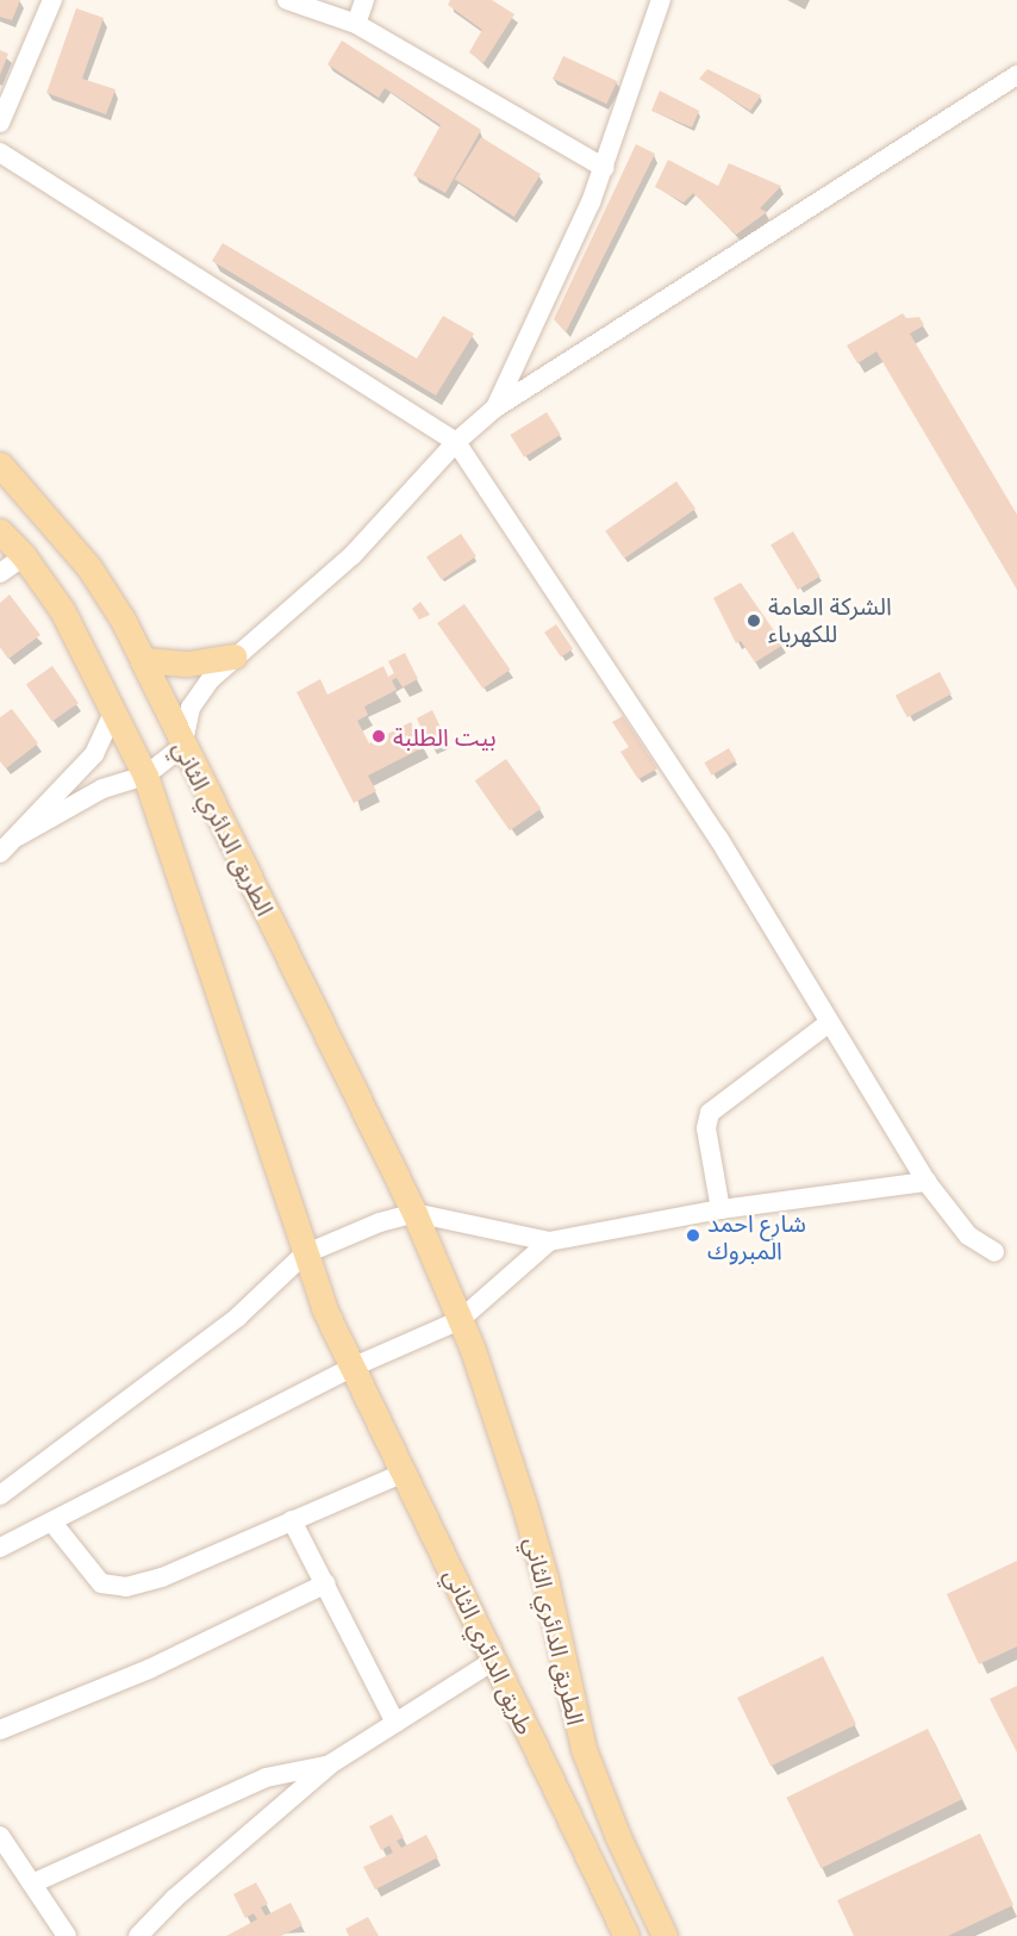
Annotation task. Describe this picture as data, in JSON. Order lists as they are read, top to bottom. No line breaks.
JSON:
{"streets":{"main road":["الطريق الدائري الثاني","طريق الدائري الثاني"]},"crossings":[["الطريق الدائري الثاني","طريق الدائري الثاني"]],"places":["الشركة العامة للكهرباء","بيت الطلبة","شارع احمد المبروك"]}
